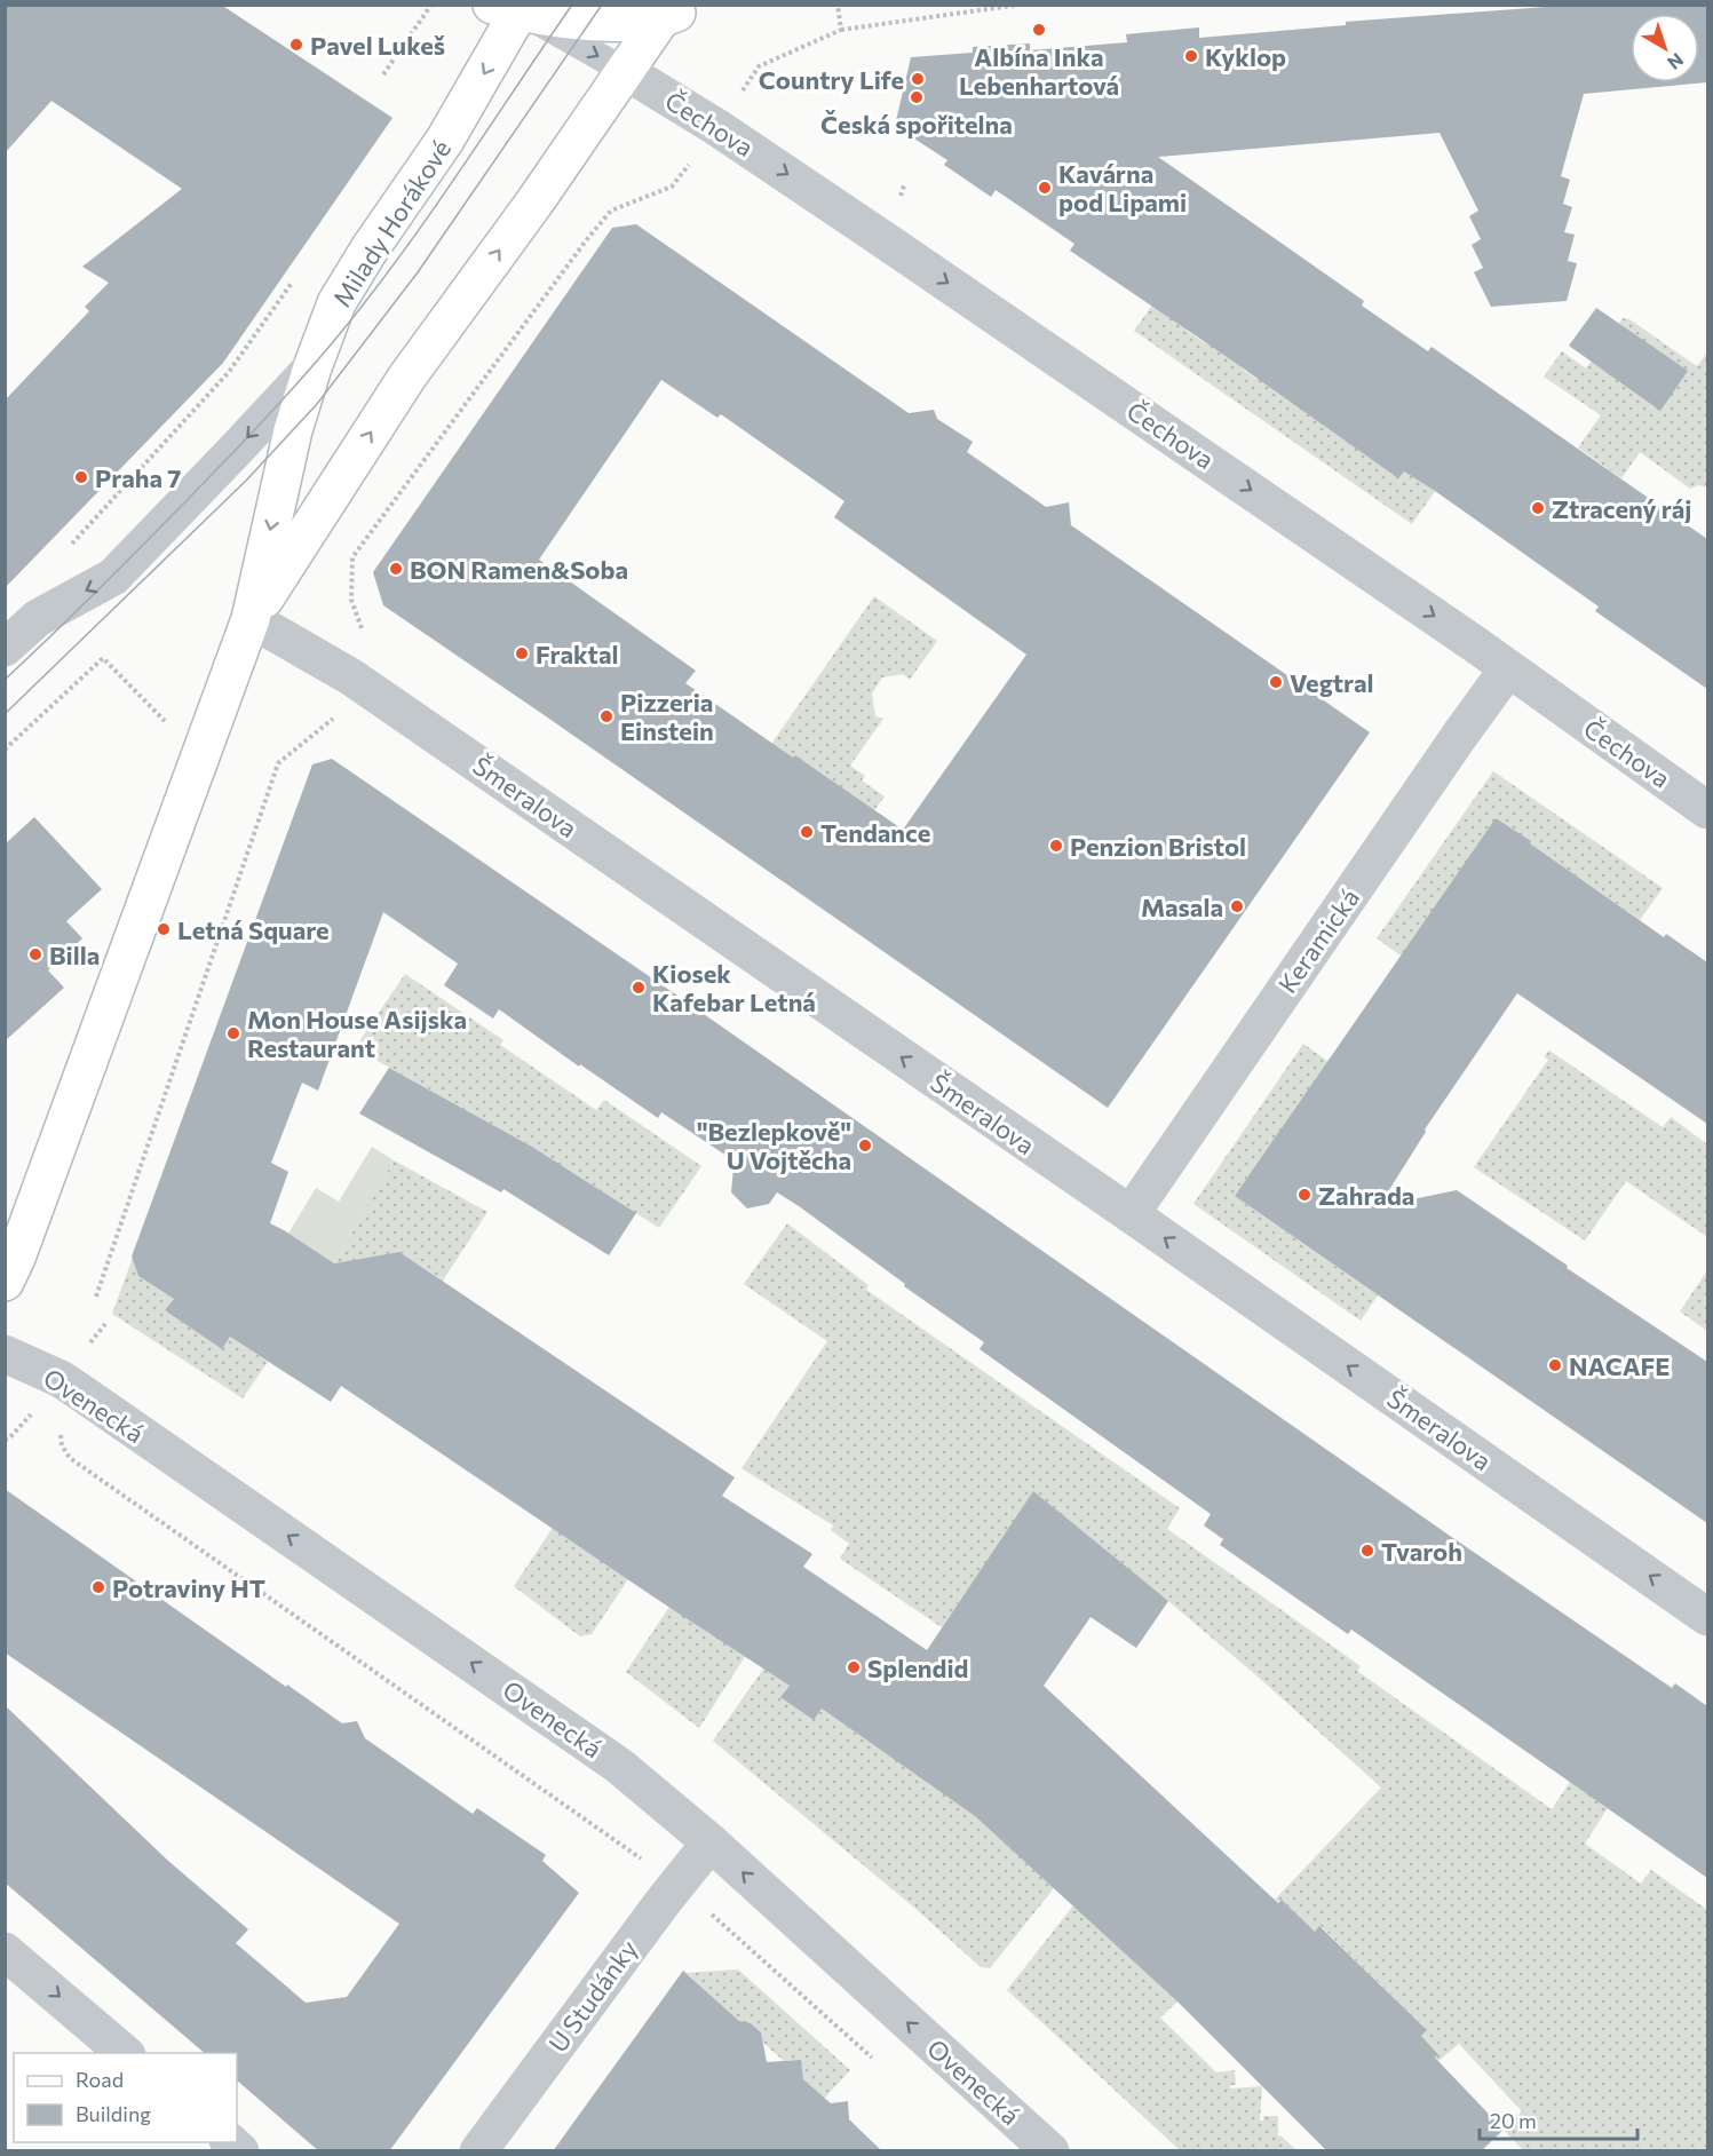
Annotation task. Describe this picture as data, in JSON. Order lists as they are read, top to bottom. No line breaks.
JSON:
{"streets":{"main road":["Milady Horákové"],"street":["Čechova","Šmeralova","Keramická","Ovenecká","U Studánky"]},"crossings":[["Čechova","Keramická"],["Šmeralova","Keramická"],["Ovenecká","U Studánky"]],"one_way":["Čechova","Šmeralova","Ovenecká"],"places":["Albína Inka Lebenhartová","Pavel Lukeš","Kyklop","Country Life","Česká spořitelna","Kavárna pod Lipami","Praha 7","Ztracený ráj","BON Ramen&Soba","Fraktal","Vegtral","Pizzeria Einstein","Tendance","Penzion Bristol","Masala","Letná Square","Billa","Kiosek Kafebar Letná","Mon House Asijska Restaurant","\"Bezlepkově\" U Vojtěcha","Zahrada","NACAFE","Tvaroh","Potraviny HT","Splendid"],"legend":["Road","Building"],"scale_bar":"20 m","north":"bottom right"}
